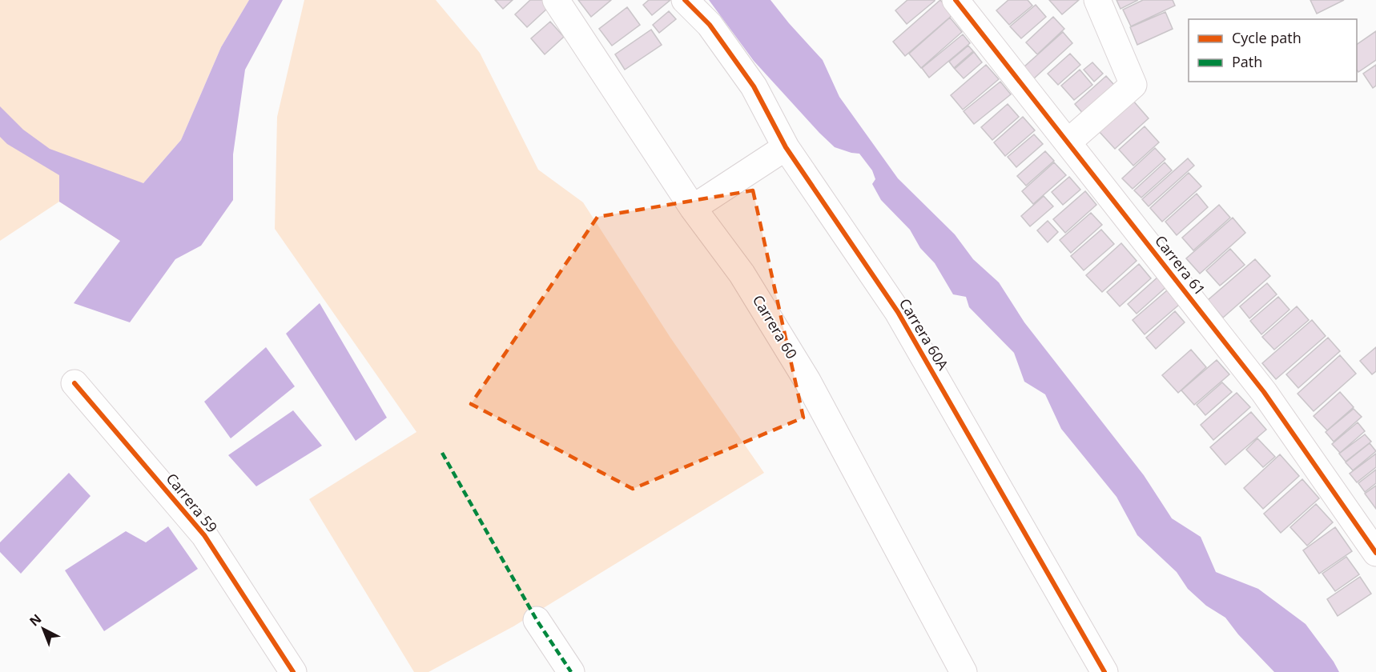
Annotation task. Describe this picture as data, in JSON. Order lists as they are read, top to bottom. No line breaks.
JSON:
{"streets":{"street":["Carrera 61","Carrera 60","Carrera 60A","Carrera 59"]},"legend":["Cycle path","Path"],"north":"top left"}
